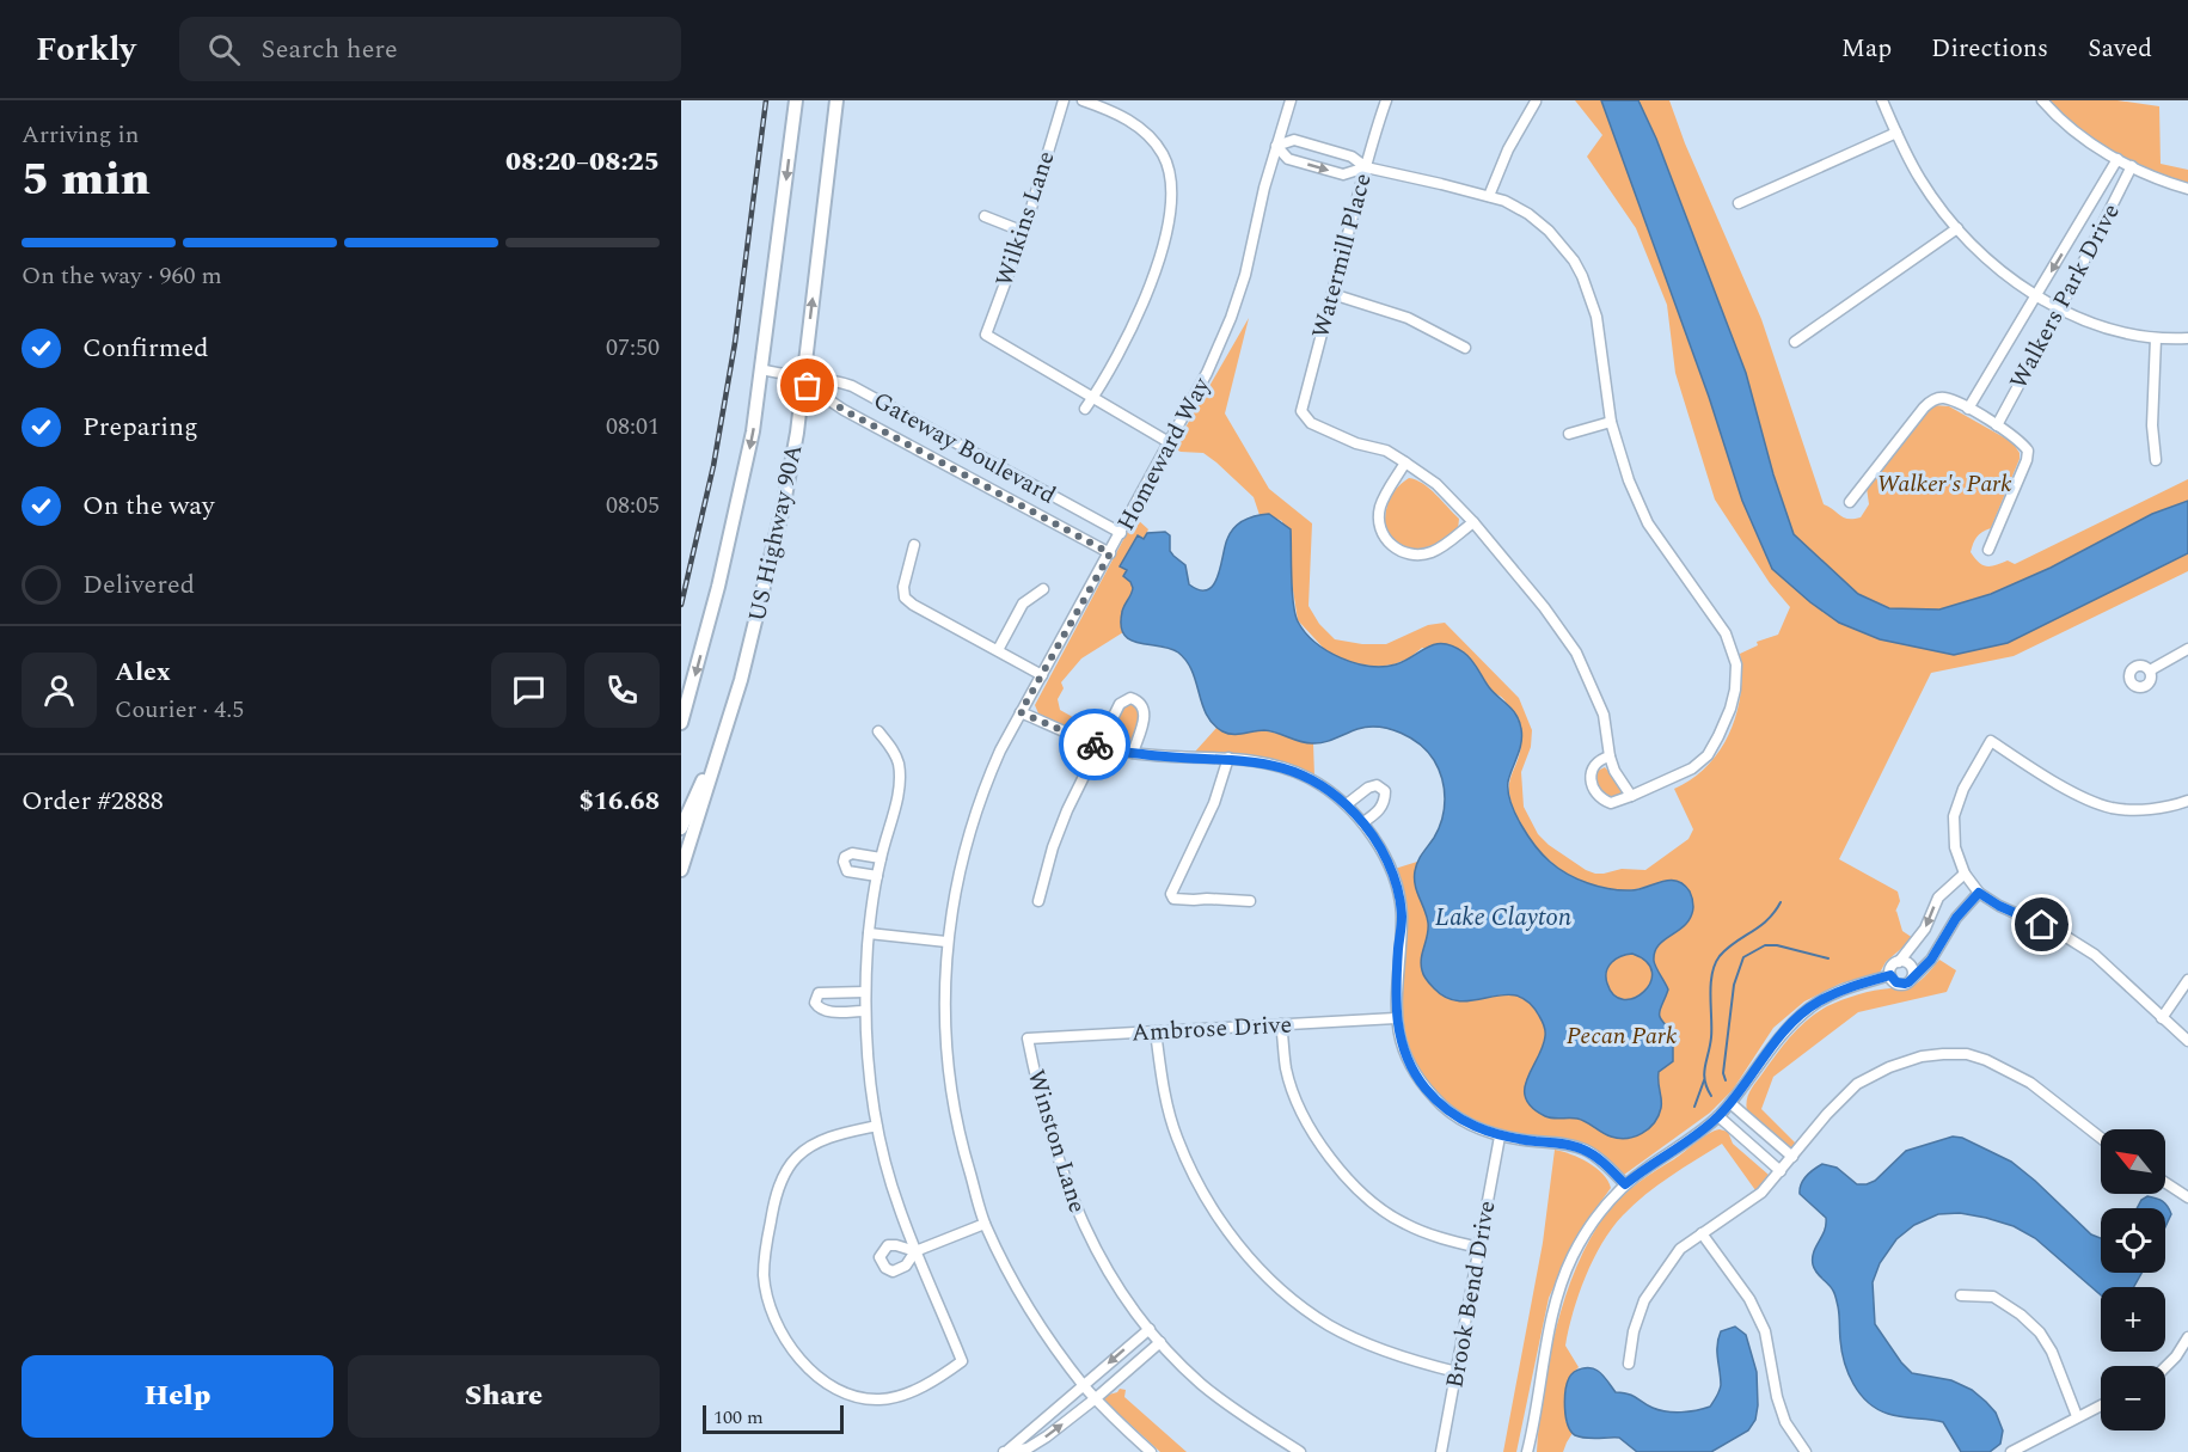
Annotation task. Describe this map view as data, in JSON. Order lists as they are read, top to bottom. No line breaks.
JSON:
{"streets":{"main road":["US Highway 90A"],"street":["Wilkins Lane","Watermill Place","Walkers Park Drive","Gateway Boulevard","Homeward Way","Ambrose Drive","Winston Lane","Brook Bend Drive"]},"crossings":[["Gateway Boulevard","Homeward Way"],["Gateway Boulevard","US Highway 90A"],["Ambrose Drive","Winston Lane"]],"water":["Lake Clayton"],"parks":["Walker's Park","Pecan Park"],"scale_bar":"100 m","north":"top left","page":{"header":"Forkly","search":"Search here","nav":["Map","Directions","Saved"],"heading":["5 min","Arriving in","08:20–08:25"],"panel":["Alex","Courier · 4.5","Order #2888","$16.68"],"bar":"On the way · 960 m","list":[["Confirmed","07:50"],["Preparing","08:01"],["On the way","08:05"],"Delivered"],"map_buttons":["+","−"],"buttons":["Help","Share"],"scale":"100 m"}}
